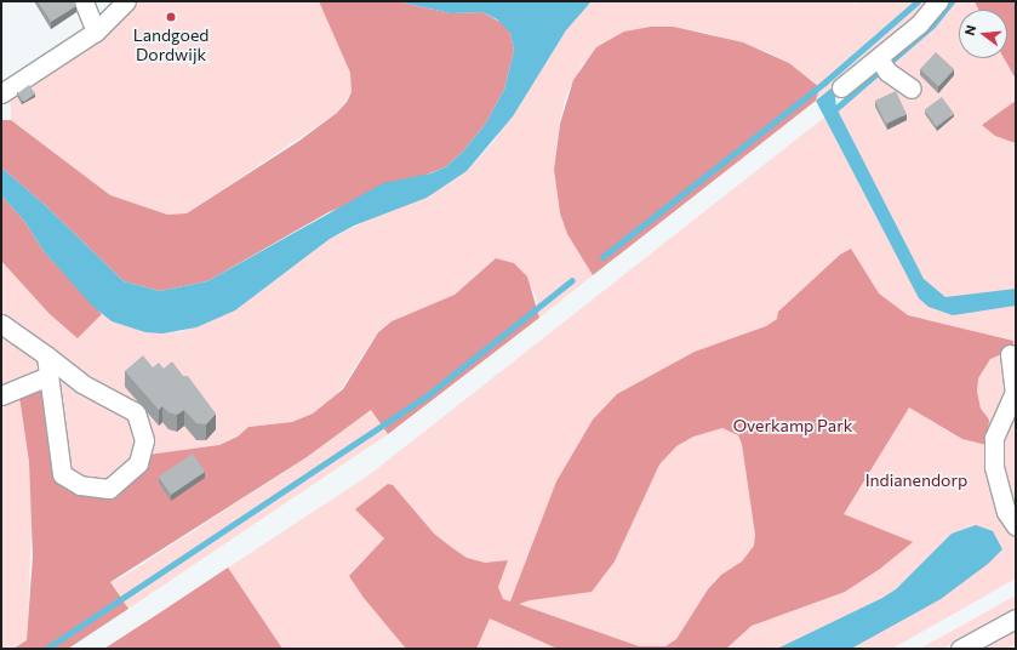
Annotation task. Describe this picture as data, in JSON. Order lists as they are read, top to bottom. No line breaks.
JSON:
{"parks":["Overkamp Park","Indianendorp"],"places":["Landgoed Dordwijk"],"north":"left"}
